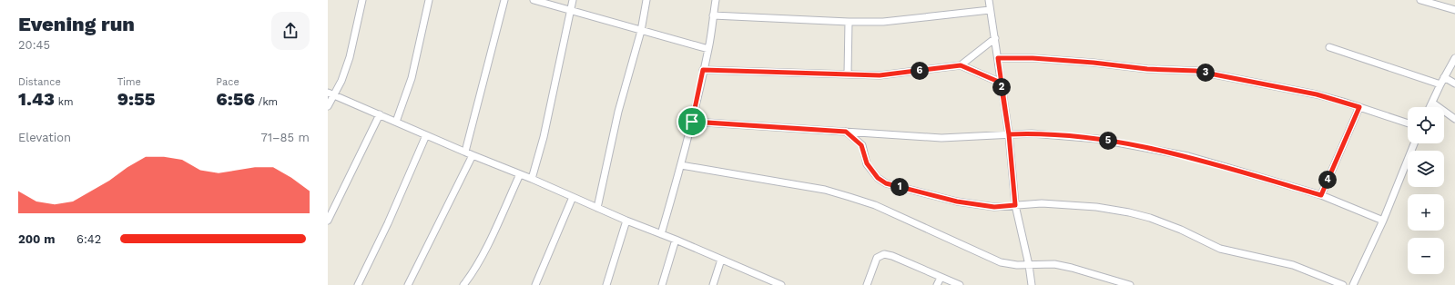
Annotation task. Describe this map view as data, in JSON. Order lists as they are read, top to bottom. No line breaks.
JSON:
{"page":{"heading":["Evening run","20:45"],"stats":[["Distance","1.43 km"],["Time","9:55"],["Pace","6:56 /km"]],"pins":["6","3","2","5","4","1"],"map_buttons":["+","−"],"chart":["Elevation","71–85 m"],"list":[{"name":"200 m","note":"6:42"}]}}
